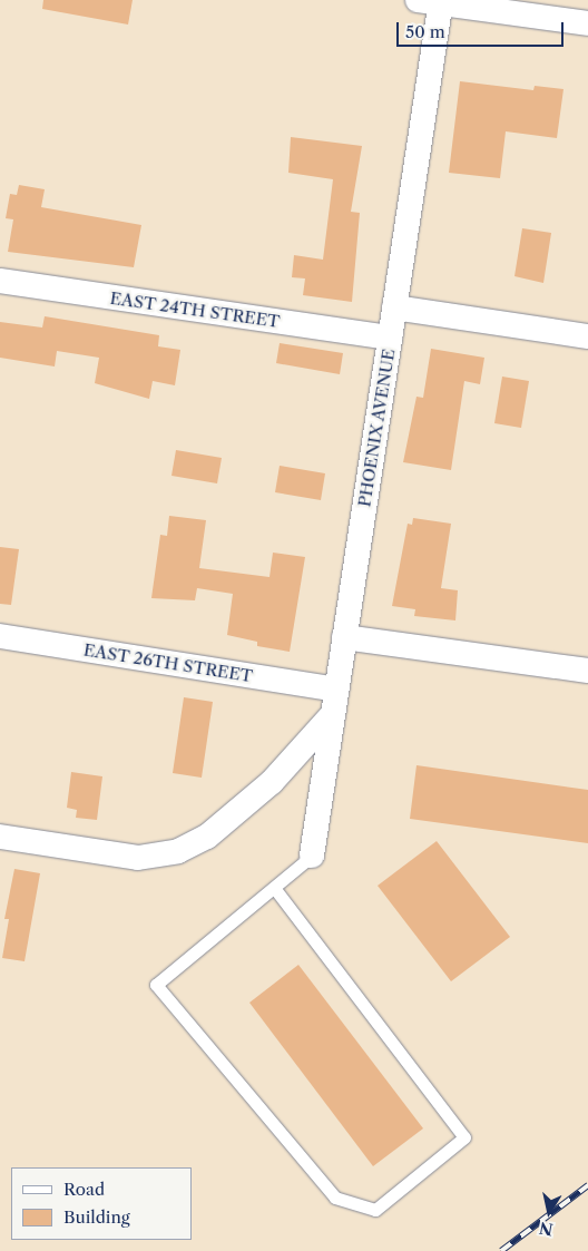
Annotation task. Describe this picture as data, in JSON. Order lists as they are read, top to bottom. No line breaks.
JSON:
{"streets":{"street":["EAST 24TH STREET","PHOENIX AVENUE","EAST 26TH STREET"]},"crossings":[["EAST 24TH STREET","PHOENIX AVENUE"],["PHOENIX AVENUE","EAST 26TH STREET"]],"legend":["Road","Building"],"scale_bar":"50 m","north":"bottom"}
